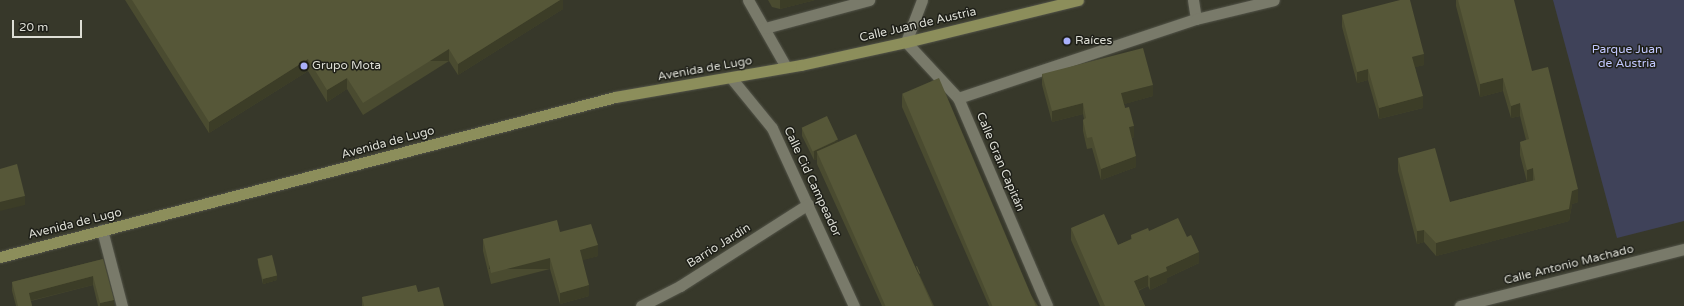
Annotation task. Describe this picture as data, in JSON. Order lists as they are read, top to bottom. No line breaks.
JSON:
{"streets":{"main road":["Calle Juan de Austria","Avenida de Lugo"],"street":["Calle Gran Capitán","Calle Cid Campeador","Barrio Jardín","Calle Antonio Machado"]},"crossings":[["Calle Juan de Austria","Avenida de Lugo"],["Calle Juan de Austria","Calle Gran Capitán"],["Avenida de Lugo","Calle Cid Campeador"],["Calle Cid Campeador","Barrio Jardín"]],"parks":["Parque Juan de Austria"],"places":["Raíces","Grupo Mota"],"scale_bar":"20 m"}
